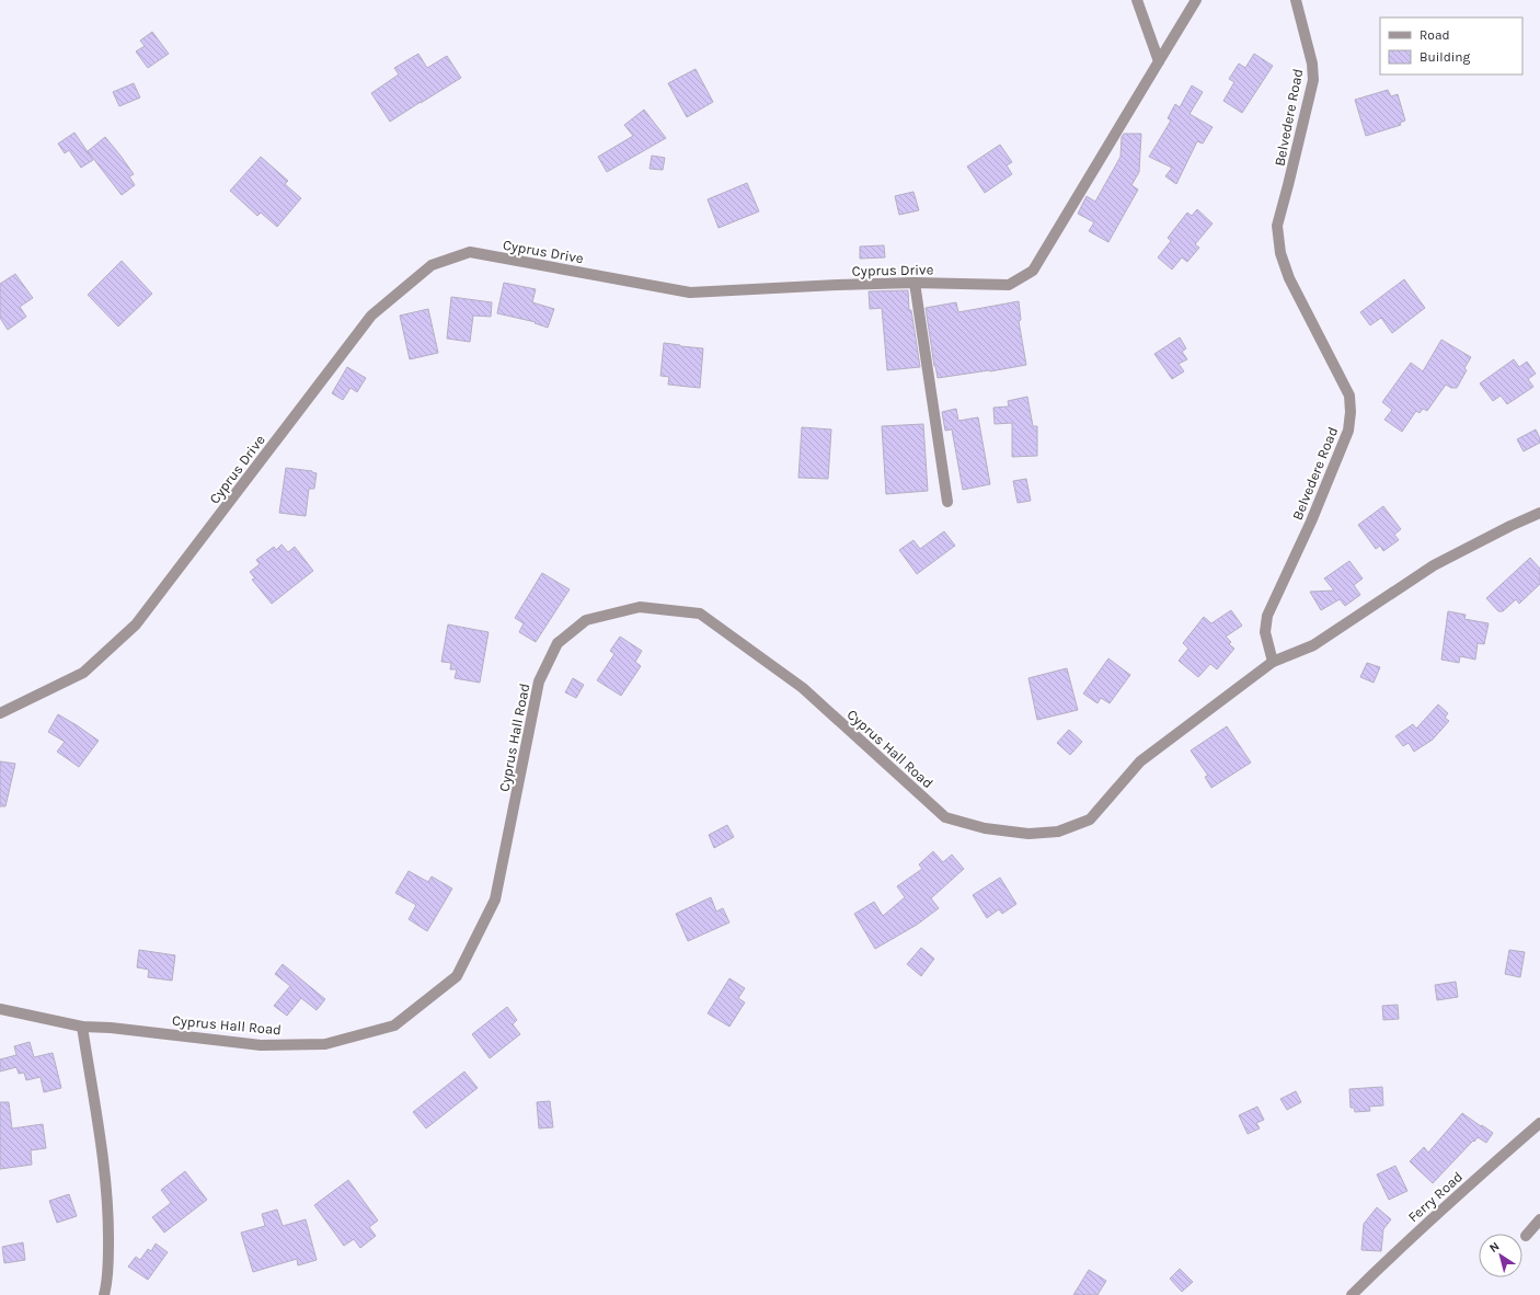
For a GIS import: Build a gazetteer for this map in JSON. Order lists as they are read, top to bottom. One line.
{"streets":{"street":["Belvedere Road","Cyprus Drive","Cyprus Hall Road","Ferry Road"]},"crossings":[["Belvedere Road","Cyprus Hall Road"]],"legend":["Road","Building"],"north":"top left"}
